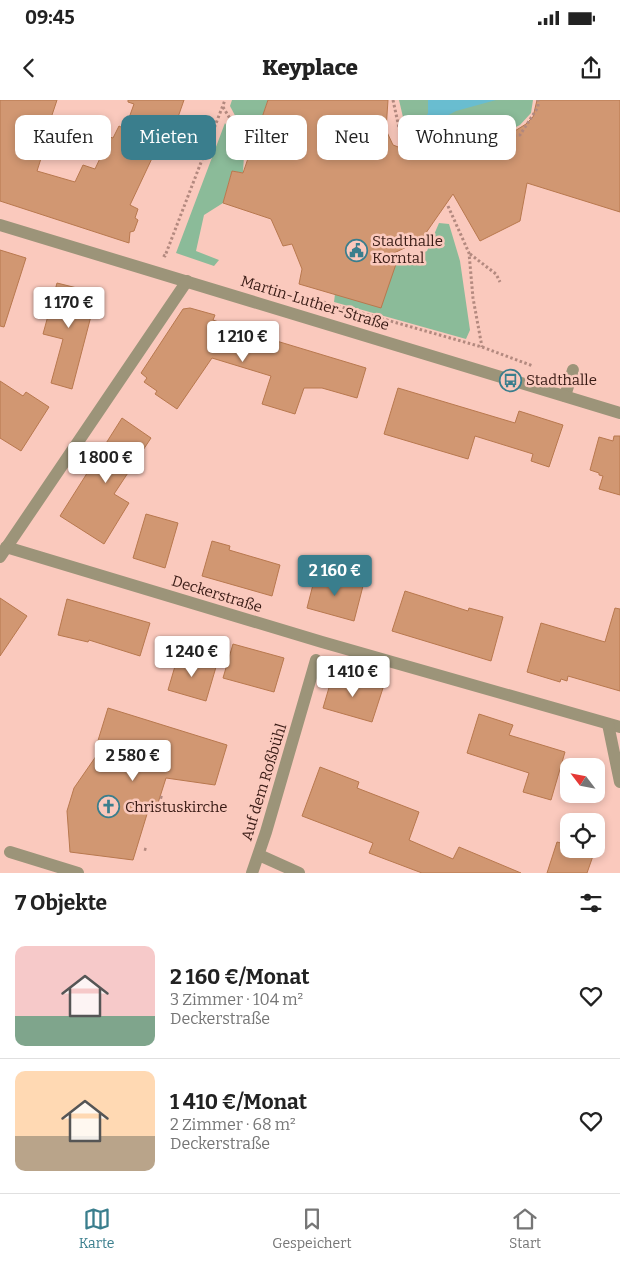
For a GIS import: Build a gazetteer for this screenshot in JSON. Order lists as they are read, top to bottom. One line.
{"streets":{"street":["Martin-Luther-Straße","Deckerstraße","Auf dem Roßbühl"]},"places":{"public building":["Stadthalle Korntal"],"bus stop":["Stadthalle"],"church":["Christuskirche"]},"north":"top left","page":{"status":"09:45","header":"Keyplace","chip":["Kaufen","Mieten","Filter","Neu","Wohnung"],"price":["1 170 €","1 210 €","1 800 €","2 160 €","1 240 €","1 410 €","2 580 €"],"heading":"7 Objekte","list":[{"name":"2 160 €/Monat","note":"3 Zimmer · 104 m² · Deckerstraße"},{"name":"1 410 €/Monat","note":"2 Zimmer · 68 m² · Deckerstraße"}],"tabs":["Karte","Gespeichert","Start"]}}
